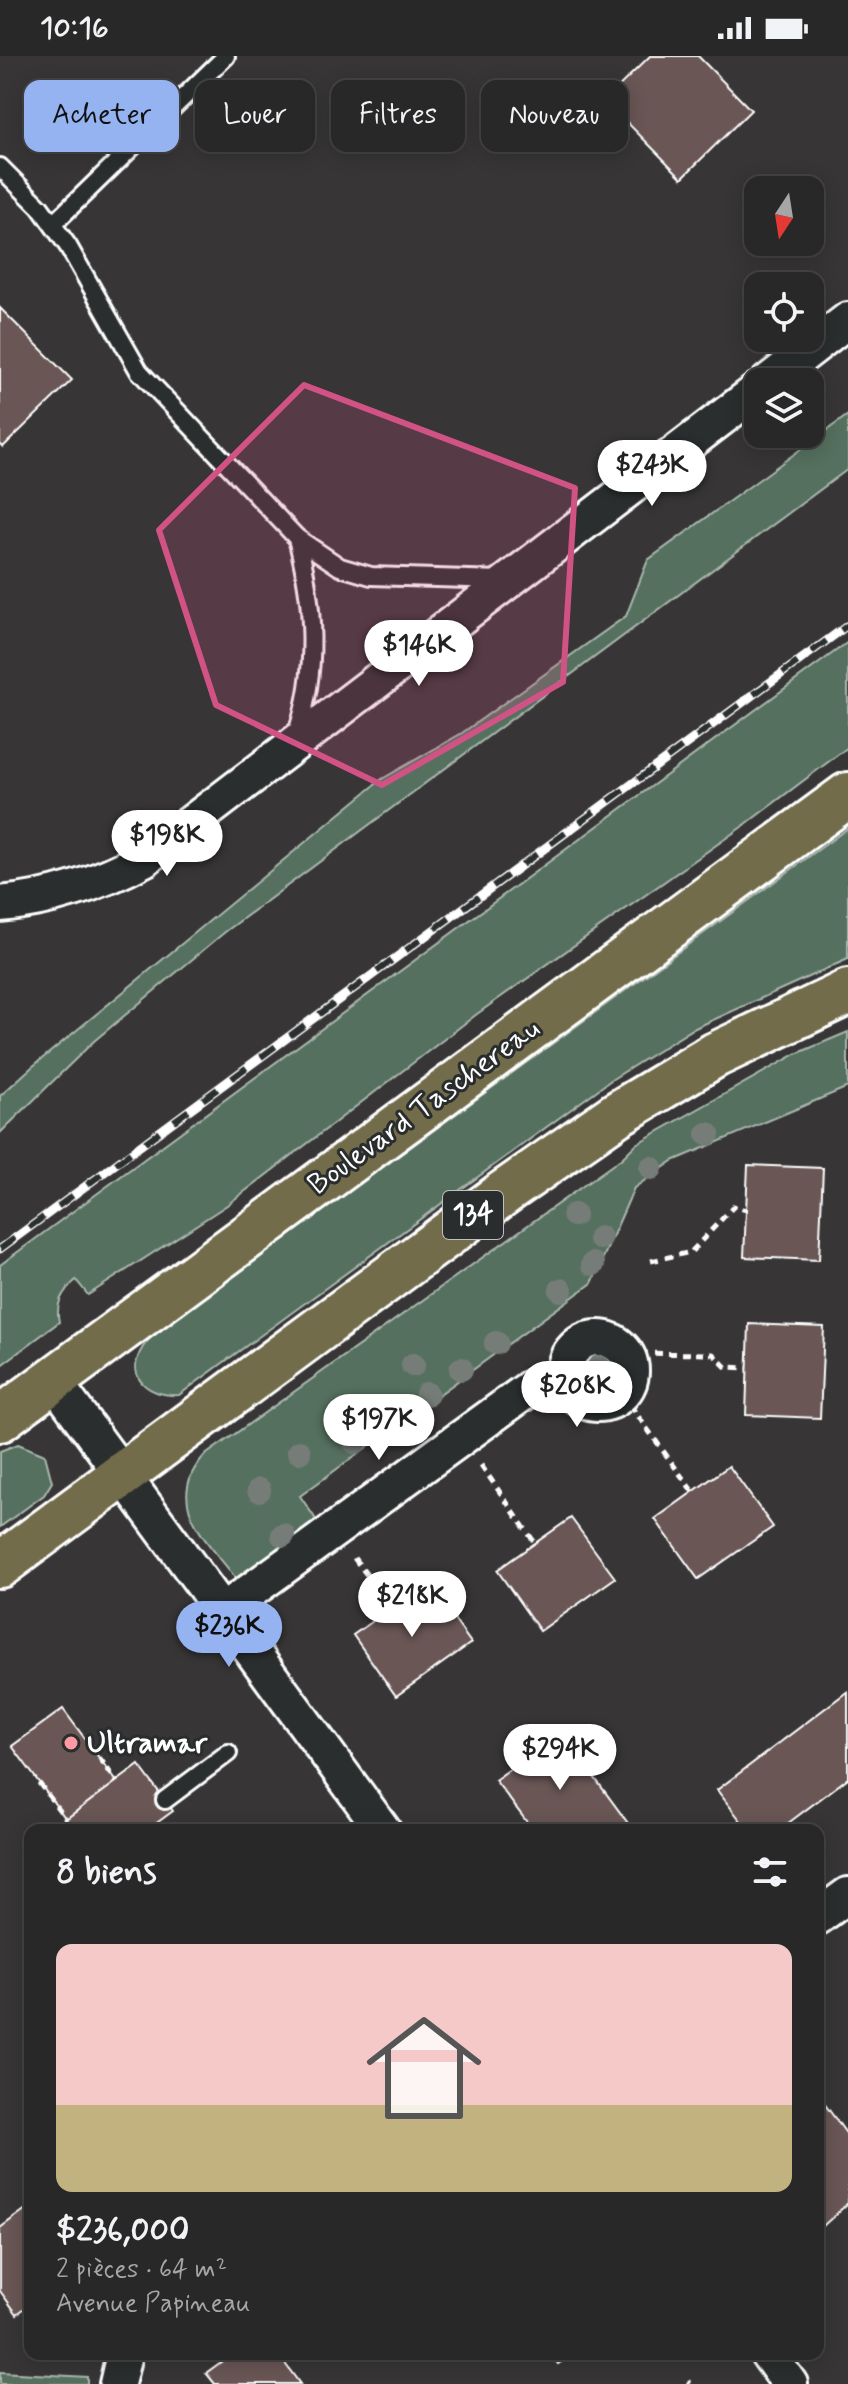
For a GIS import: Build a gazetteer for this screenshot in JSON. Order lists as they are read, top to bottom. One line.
{"streets":{"main road":["Boulevard Taschereau","134"]},"places":["Ultramar"],"north":"bottom","page":{"status":"10:16","chip":["Acheter","Louer","Filtres","Nouveau"],"price":["$243K","$146K","$198K","$208K","$197K","$218K","$236K","$294K"],"heading":"8 biens","list":[{"name":"$236,000","note":"2 pièces · 64 m² · Avenue Papineau"}]}}
